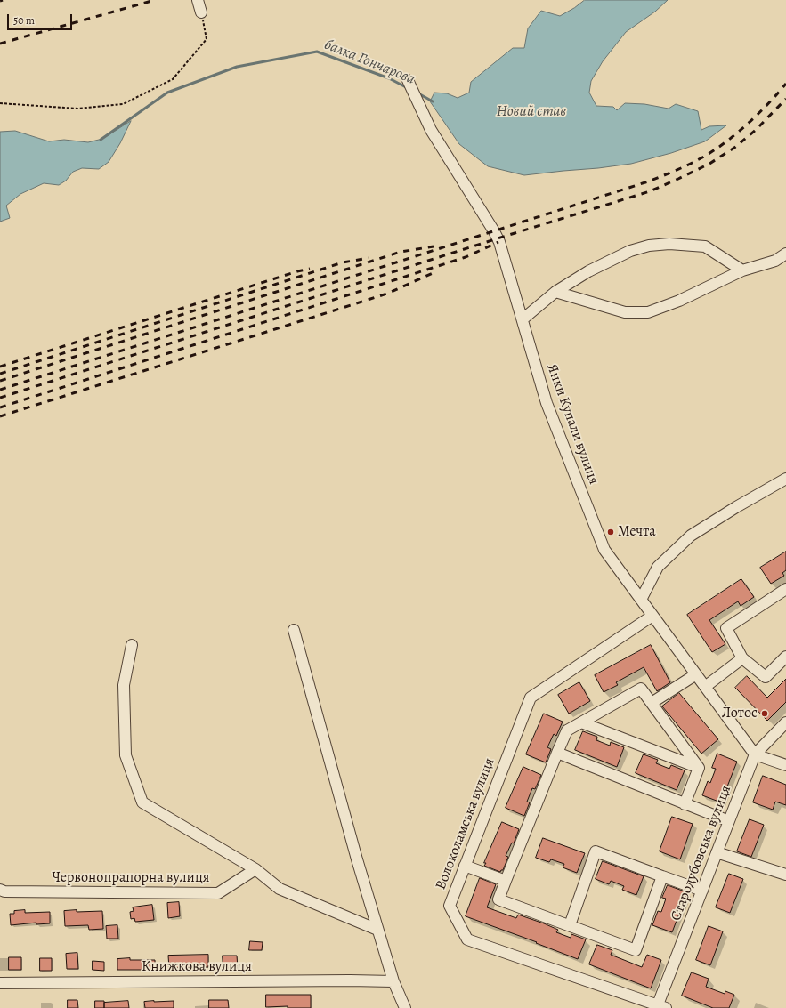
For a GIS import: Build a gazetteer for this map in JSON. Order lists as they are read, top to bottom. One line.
{"streets":{"street":["Янки Купали вулиця","Волоколамська вулиця","Стародубовська вулиця","Червонопрапорна вулиця","Книжкова вулиця"]},"crossings":[["Янки Купали вулиця","Волоколамська вулиця"],["Янки Купали вулиця","Стародубовська вулиця"],["Волоколамська вулиця","Стародубовська вулиця"]],"water":["балка Гончарова","Новий став"],"places":["Мечта","Лотос"],"scale_bar":"50 m"}
